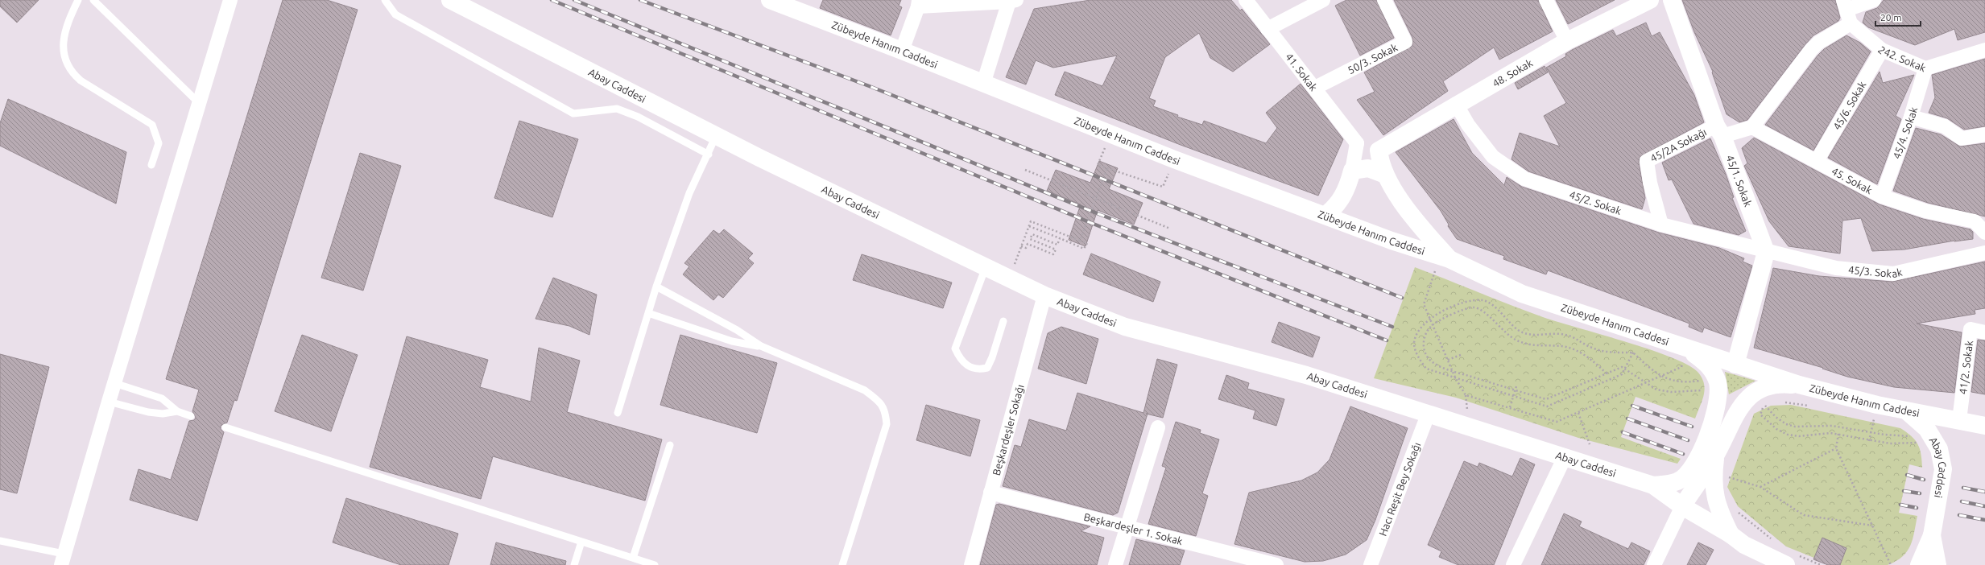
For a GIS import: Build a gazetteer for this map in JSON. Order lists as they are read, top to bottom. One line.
{"streets":{"main road":["Zübeyde Hanım Caddesi","48. Sokak","Abay Caddesi","45/1. Sokak"],"street":["242. Sokak","50/3. Sokak","41. Sokak","45/6. Sokak","45/4. Sokak","45/2A Sokağı","45. Sokak","45/2. Sokak","45/3. Sokak","41/2. Sokak","Beşkardeşler Sokağı","Hacı Reşit Bey Sokağı","Beşkardeşler 1. Sokak"]},"crossings":[["Zübeyde Hanım Caddesi","Abay Caddesi"],["Zübeyde Hanım Caddesi","41/2. Sokak"],["242. Sokak","45/6. Sokak"],["242. Sokak","45/4. Sokak"],["50/3. Sokak","41. Sokak"],["48. Sokak","45/2. Sokak"],["Abay Caddesi","Beşkardeşler Sokağı"],["Abay Caddesi","Hacı Reşit Bey Sokağı"],["45/6. Sokak","45. Sokak"],["45/4. Sokak","45. Sokak"],["45/2A Sokağı","45/1. Sokak"],["45/2A Sokağı","45/2. Sokak"],["45/1. Sokak","45/2. Sokak"],["45/1. Sokak","45/3. Sokak"],["45/2. Sokak","45/3. Sokak"],["Beşkardeşler Sokağı","Beşkardeşler 1. Sokak"]],"scale_bar":"20 m"}
